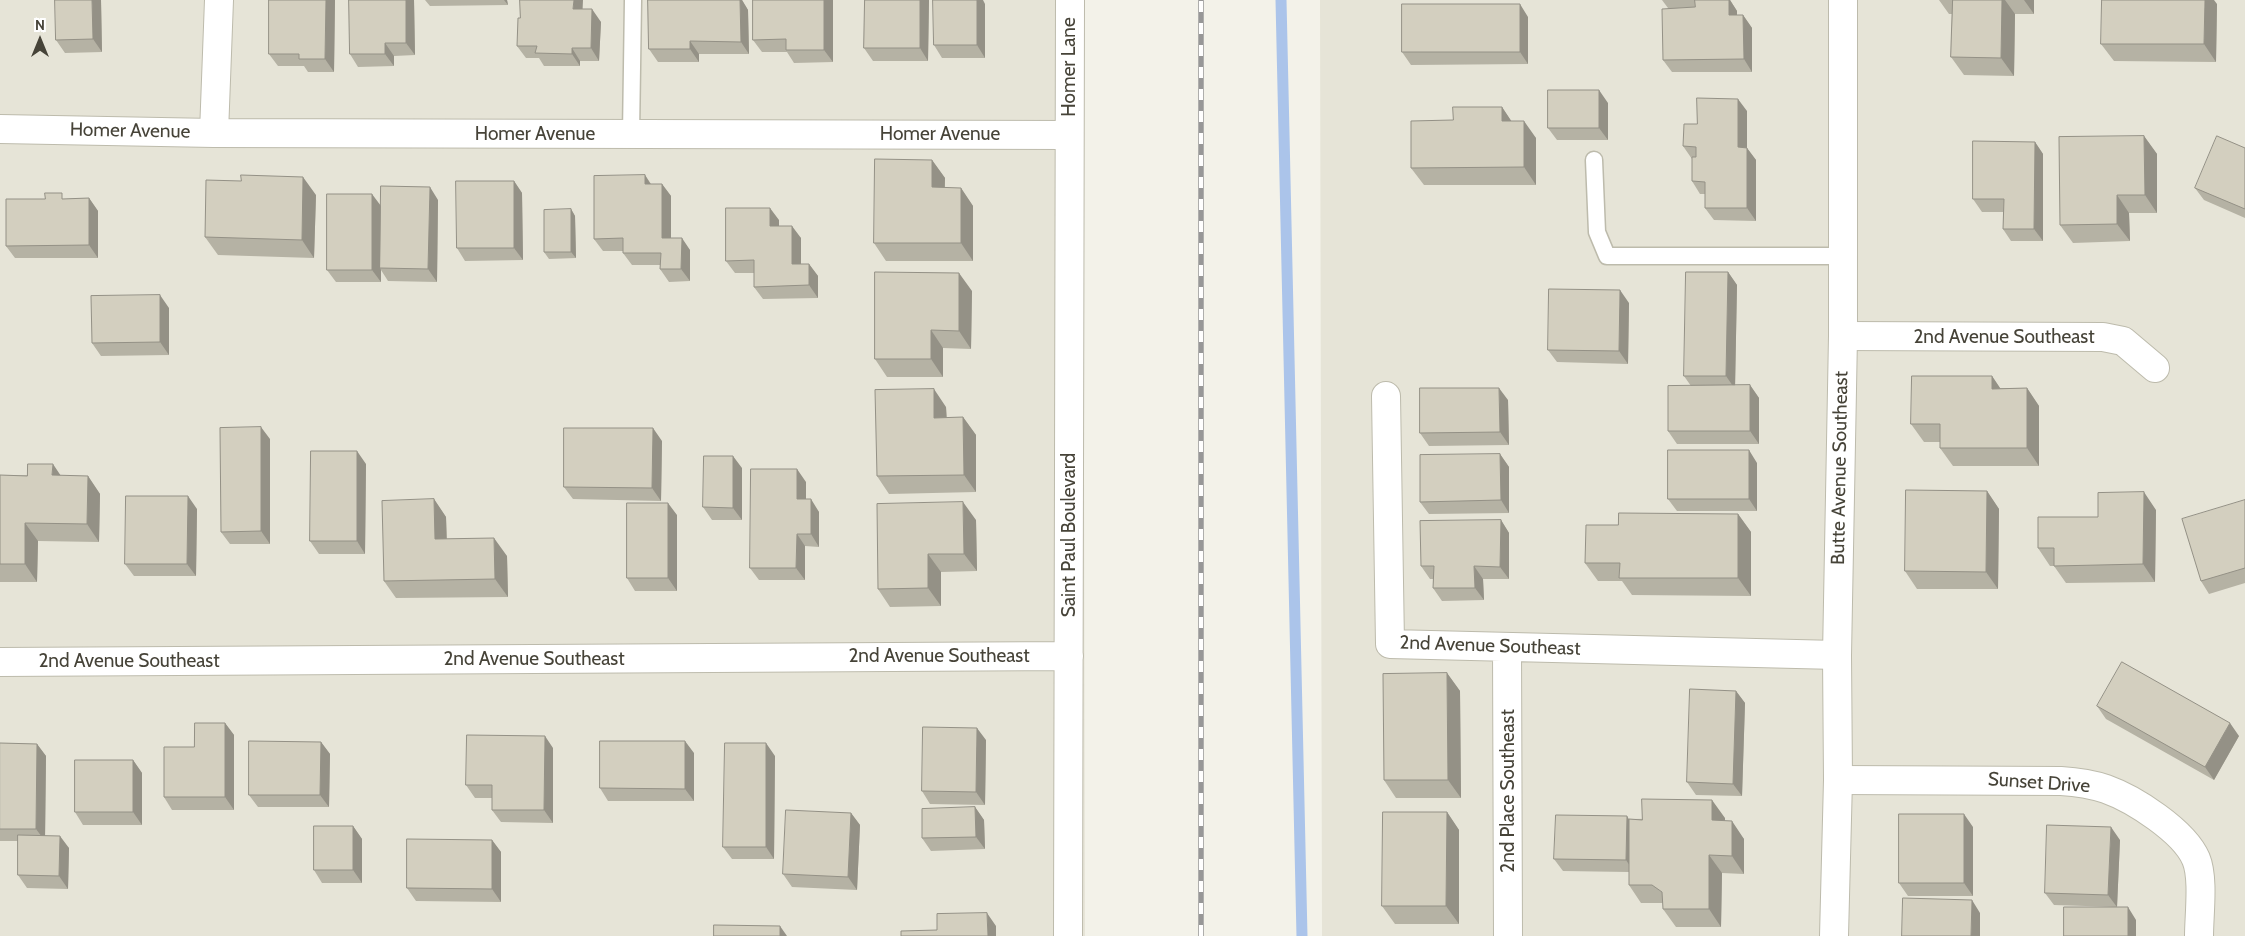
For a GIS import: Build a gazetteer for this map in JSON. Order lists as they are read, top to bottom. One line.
{"streets":{"street":["Homer Lane","Homer Avenue","2nd Avenue Southeast","Butte Avenue Southeast","Saint Paul Boulevard","Sunset Drive","2nd Place Southeast"]},"crossings":[["Homer Lane","Homer Avenue"],["Homer Lane","Saint Paul Boulevard"],["Homer Avenue","Saint Paul Boulevard"],["2nd Avenue Southeast","Butte Avenue Southeast"],["2nd Avenue Southeast","Saint Paul Boulevard"],["2nd Avenue Southeast","2nd Place Southeast"],["Butte Avenue Southeast","Sunset Drive"]],"north":"top"}
